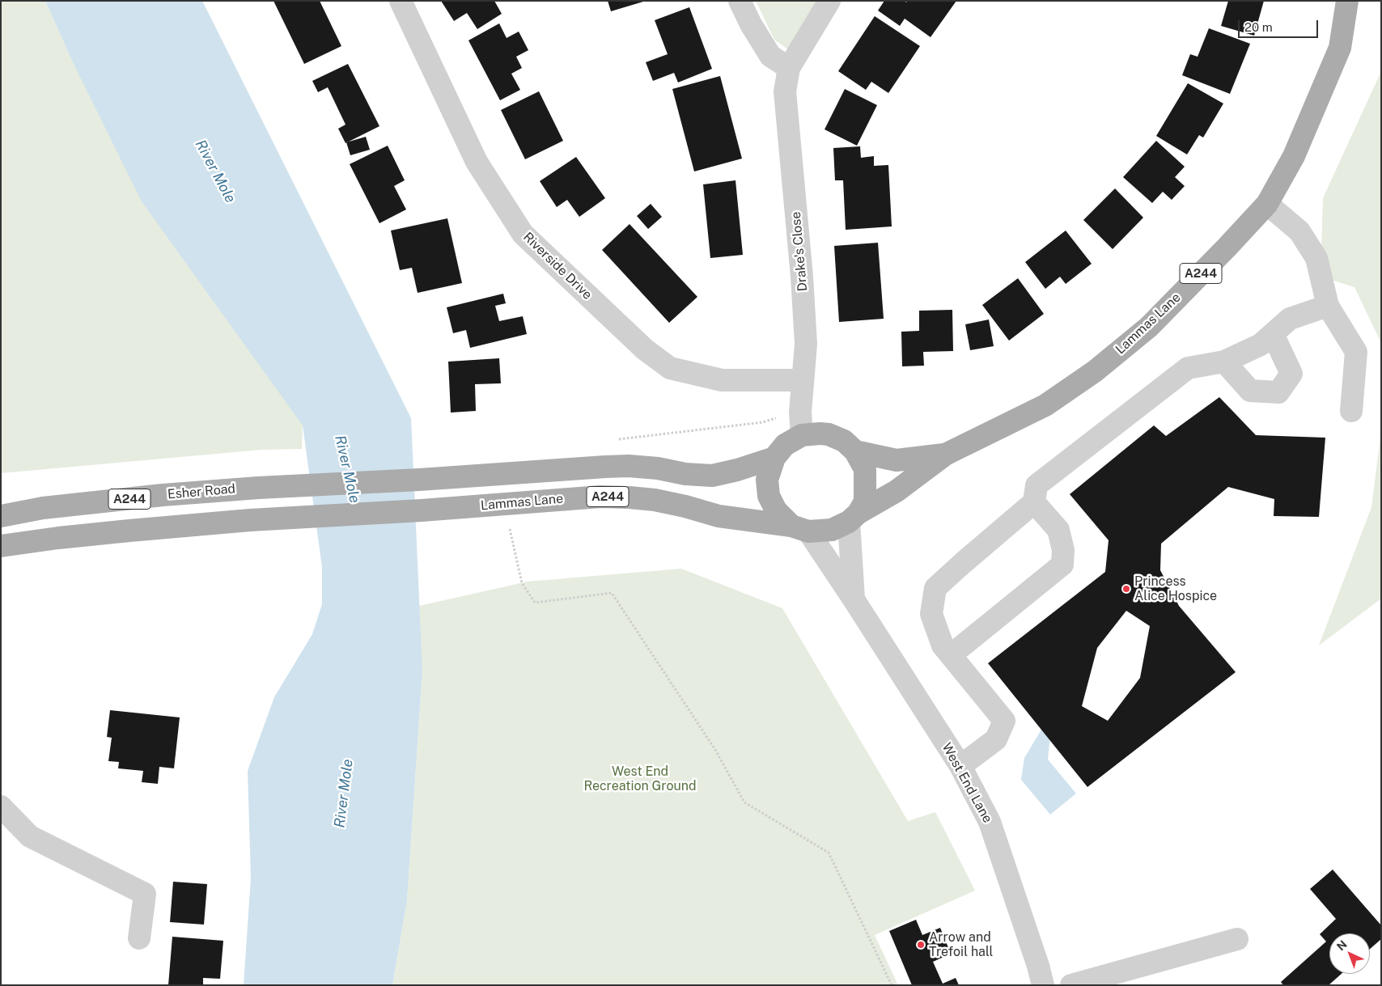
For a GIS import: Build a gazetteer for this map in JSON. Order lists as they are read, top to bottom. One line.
{"streets":{"main road":["A244","Lammas Lane","Esher Road"],"street":["Drake's Close","Riverside Drive","West End Lane"]},"crossings":[["Drake's Close","Riverside Drive"],["Drake's Close","Lammas Lane"],["Drake's Close","Esher Road"],["Drake's Close","West End Lane"],["Lammas Lane","Esher Road"],["Lammas Lane","West End Lane"],["Esher Road","West End Lane"]],"water":["River Mole"],"parks":["West End Recreation Ground"],"places":["Princess Alice Hospice","Arrow and Trefoil hall"],"scale_bar":"20 m","north":"top left"}
